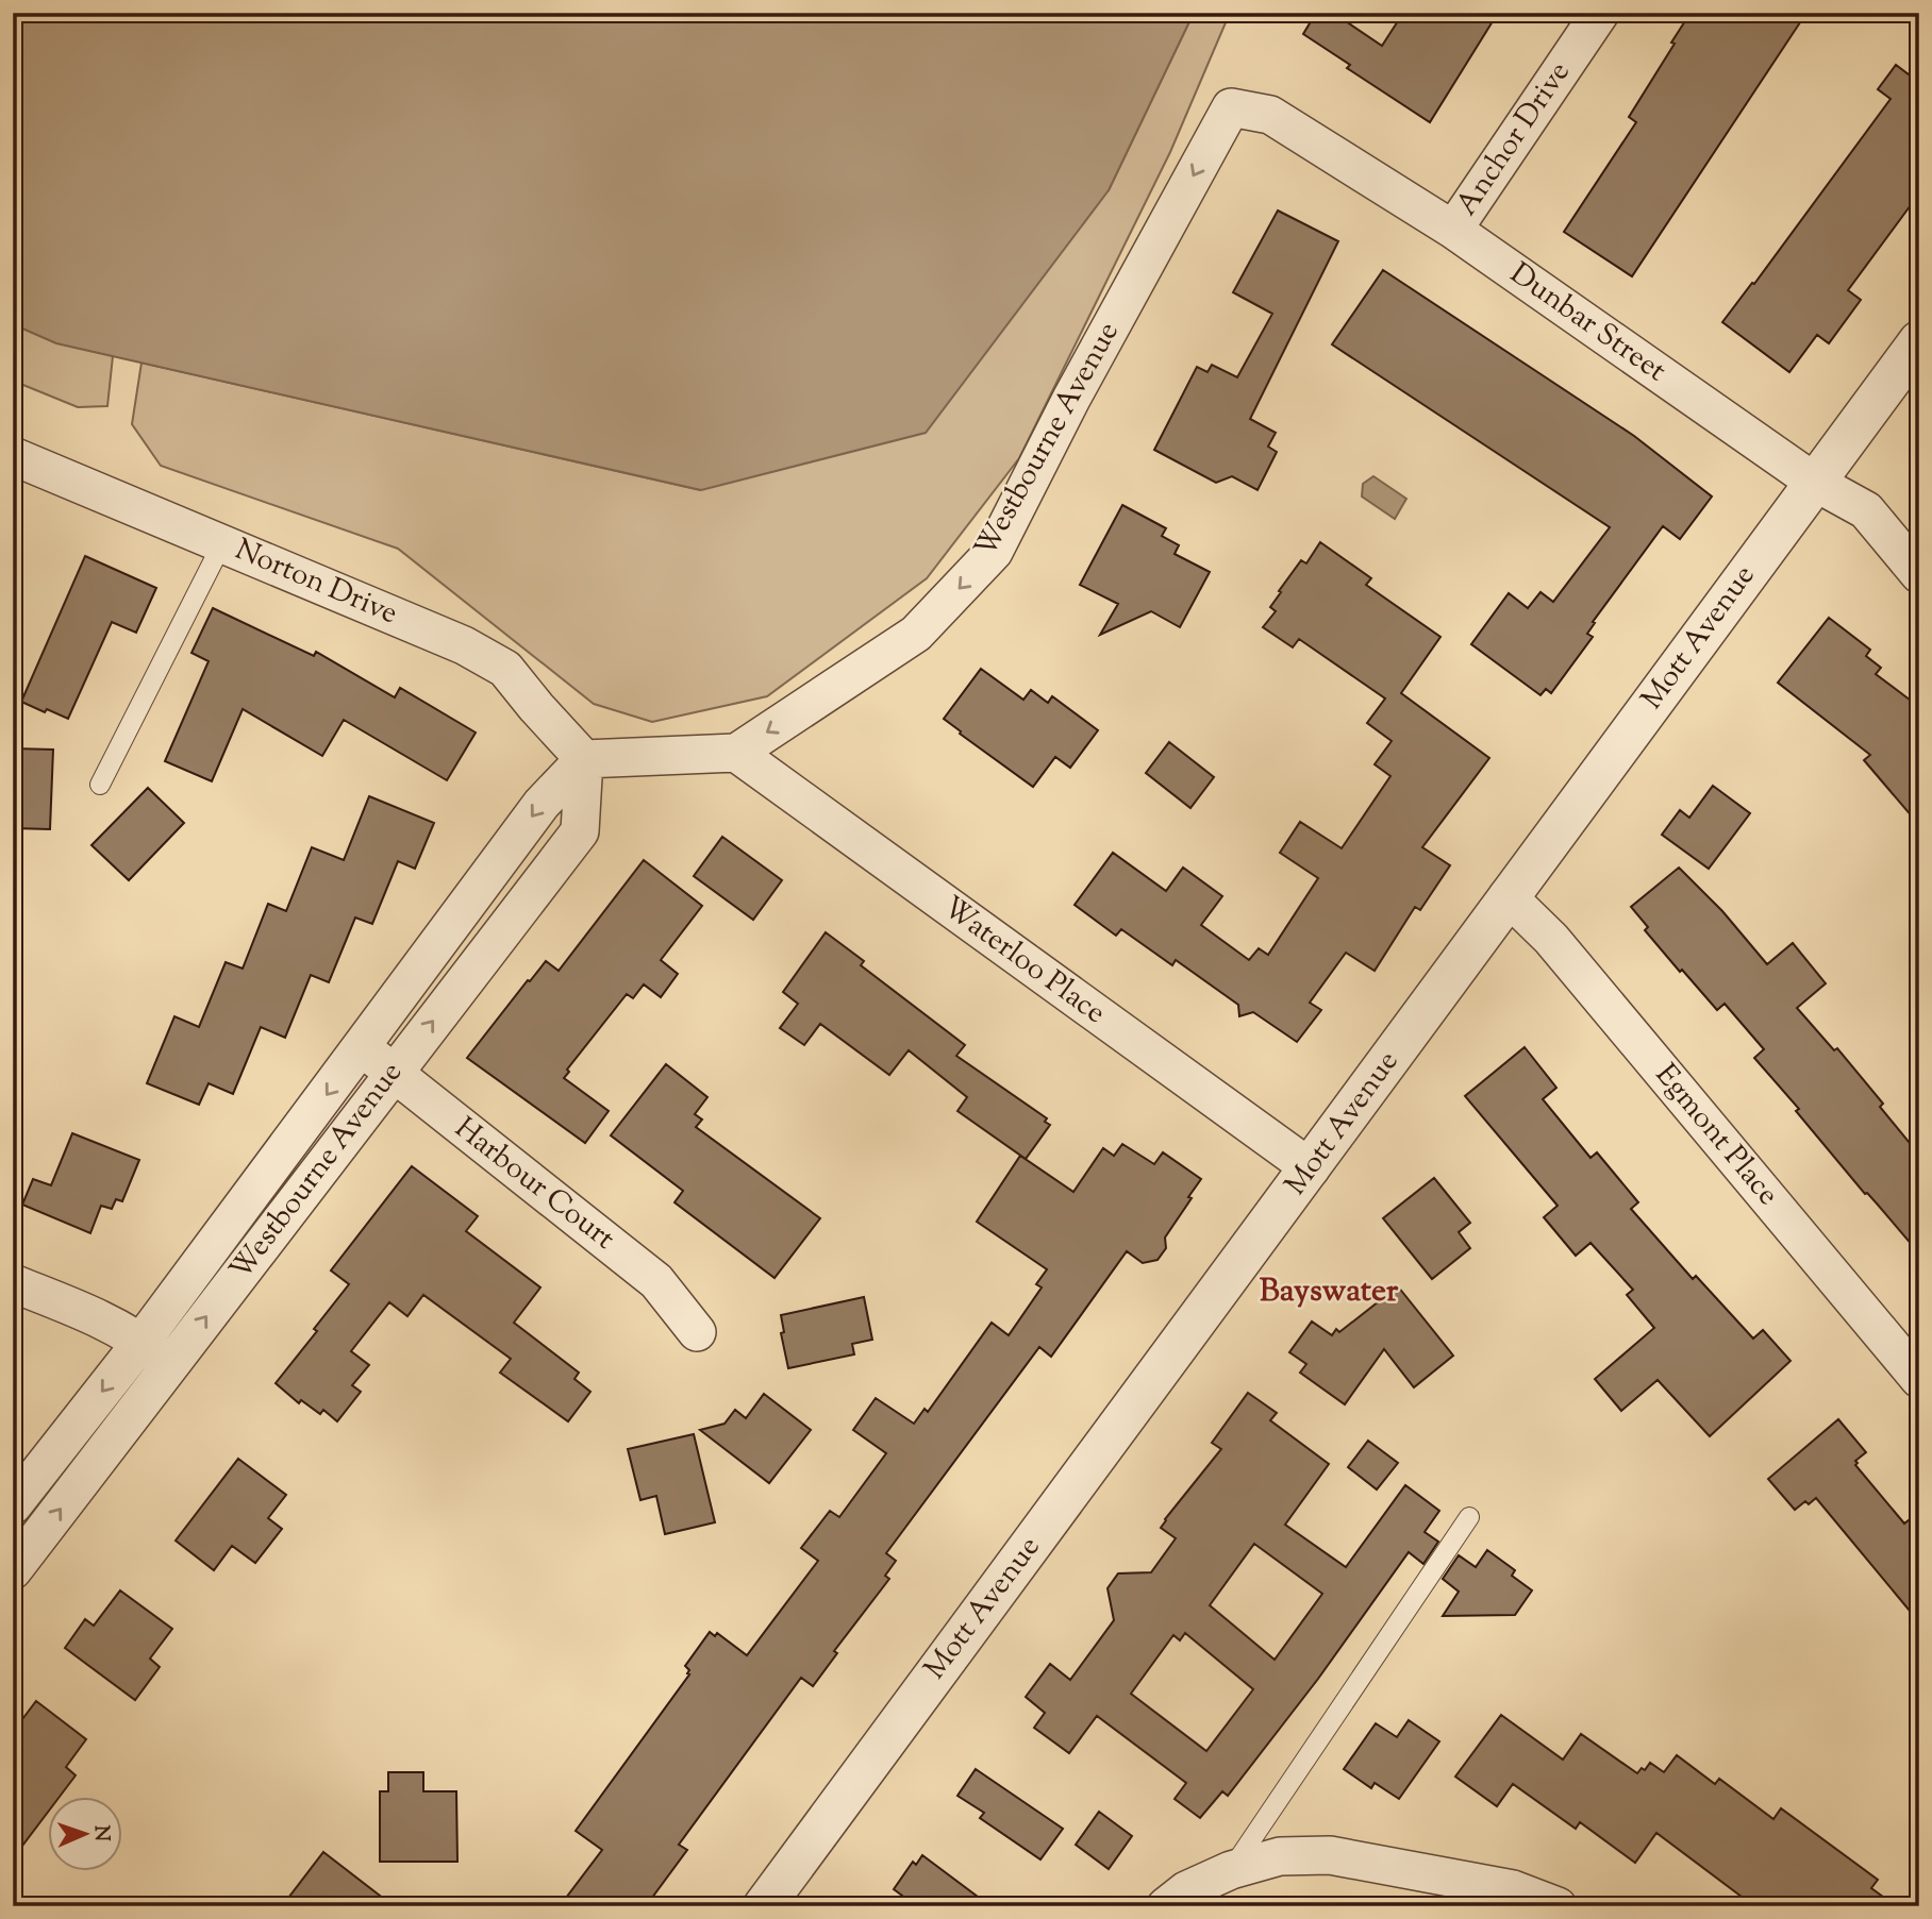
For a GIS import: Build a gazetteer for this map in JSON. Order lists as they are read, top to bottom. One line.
{"streets":{"street":["Anchor Drive","Dunbar Street","Westbourne Avenue","Norton Drive","Mott Avenue","Waterloo Place","Egmont Place","Harbour Court"]},"crossings":[["Anchor Drive","Dunbar Street"],["Dunbar Street","Westbourne Avenue"],["Dunbar Street","Mott Avenue"],["Westbourne Avenue","Norton Drive"],["Westbourne Avenue","Waterloo Place"],["Westbourne Avenue","Harbour Court"],["Mott Avenue","Waterloo Place"],["Mott Avenue","Egmont Place"]],"districts":["Bayswater"],"north":"right"}
